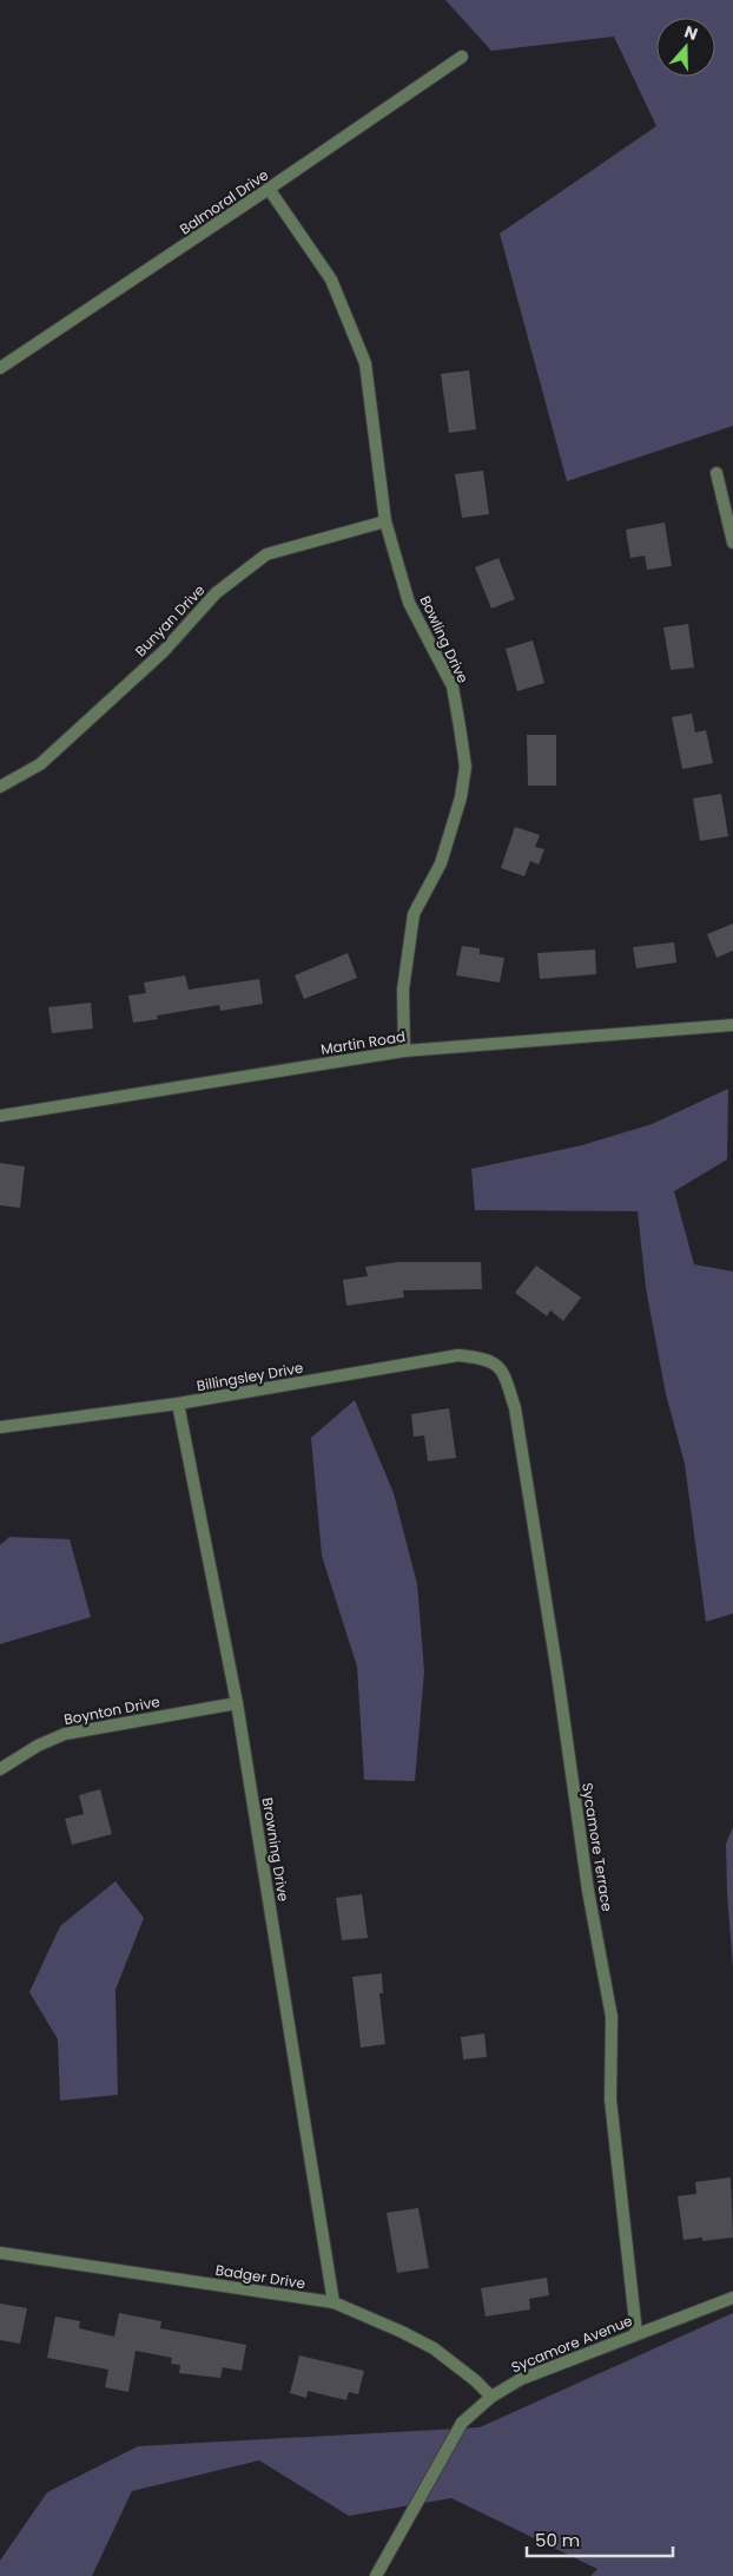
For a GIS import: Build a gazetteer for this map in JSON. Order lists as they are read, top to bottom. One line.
{"streets":{"street":["Balmoral Drive","Bunyan Drive","Bowling Drive","Martin Road","Billingsley Drive","Boynton Drive","Sycamore Terrace","Browning Drive","Badger Drive","Sycamore Avenue"]},"crossings":[["Balmoral Drive","Bowling Drive"],["Bunyan Drive","Bowling Drive"],["Bowling Drive","Martin Road"],["Billingsley Drive","Sycamore Terrace"],["Billingsley Drive","Browning Drive"],["Boynton Drive","Browning Drive"],["Sycamore Terrace","Sycamore Avenue"],["Browning Drive","Badger Drive"],["Badger Drive","Sycamore Avenue"]],"scale_bar":"50 m","north":"top"}
